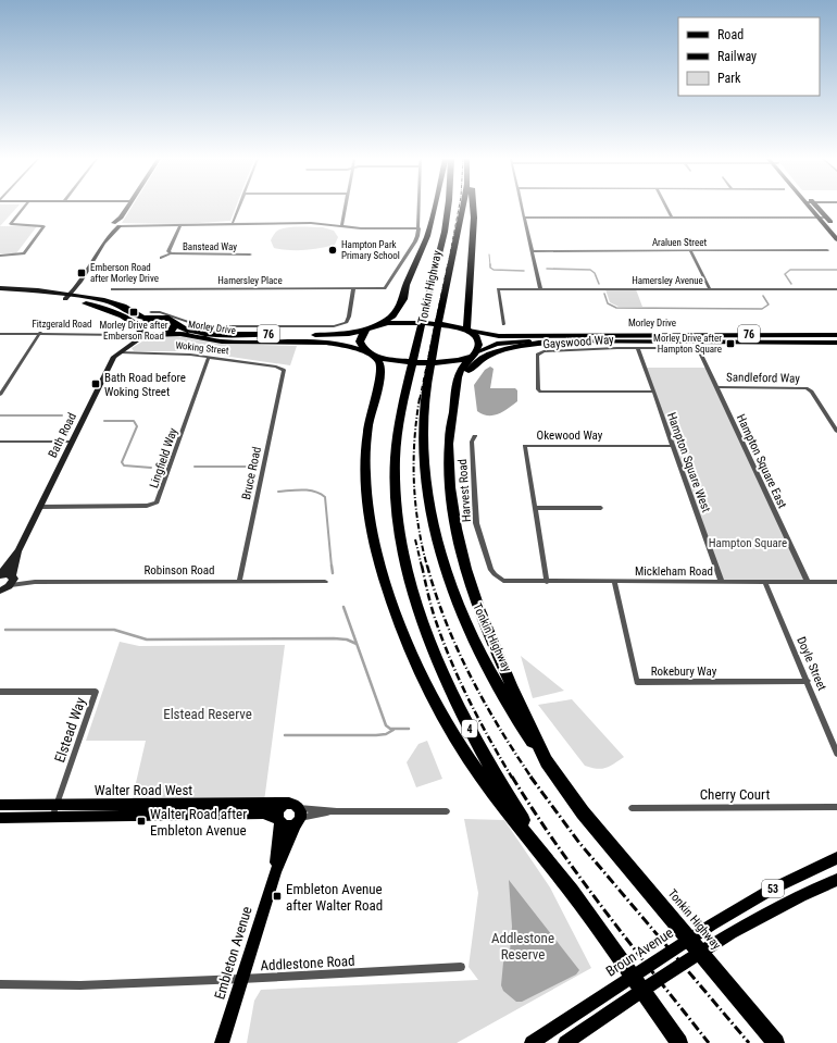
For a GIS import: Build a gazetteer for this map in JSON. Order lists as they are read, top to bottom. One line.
{"streets":{"highway":["Tonkin Highway","Morley Drive","76","4"],"main road":["Walter Road West","53","Broun Avenue","Embleton Avenue"],"street":["Araluen Street","Banstead Way","Hamersley Place","Hamersley Avenue","Fitzgerald Road","Gayswood Way","Woking Street","Sandleford Way","Bath Road","Okewood Way","Lingfield Way","Hampton Square East","Hampton Square West","Bruce Road","Harvest Road","Robinson Road","Mickleham Road","Doyle Street","Rokebury Way","Elstead Way","Cherry Court","Addlestone Road"]},"crossings":[["Morley Drive","76"],["Morley Drive","Gayswood Way"],["Morley Drive","Bath Road"],["Gayswood Way","Hampton Square East"],["Gayswood Way","Hampton Square West"],["Woking Street","Bath Road"],["Woking Street","Lingfield Way"],["Woking Street","Bruce Road"],["Sandleford Way","Hampton Square East"],["Bath Road","Lingfield Way"],["Bath Road","Robinson Road"],["Okewood Way","Hampton Square West"],["Okewood Way","Mickleham Road"],["Hampton Square East","Mickleham Road"],["Hampton Square West","Mickleham Road"],["Bruce Road","Robinson Road"],["Harvest Road","Mickleham Road"],["Mickleham Road","Doyle Street"],["Mickleham Road","Rokebury Way"],["Doyle Street","Rokebury Way"],["Elstead Way","Walter Road West"],["Walter Road West","Embleton Avenue"],["Embleton Avenue","Addlestone Road"]],"parks":["Hampton Square","Elstead Reserve","Addlestone Reserve"],"places":{"other":["Hampton Park Primary School"],"transit":["Emberson Road after Morley Drive","Morley Drive after Emberson Road","Morley Drive after Hampton Square","Bath Road before Woking Street","Walter Road after Embleton Avenue","Embleton Avenue after Walter Road"]},"legend":["Road","Railway","Park"]}
